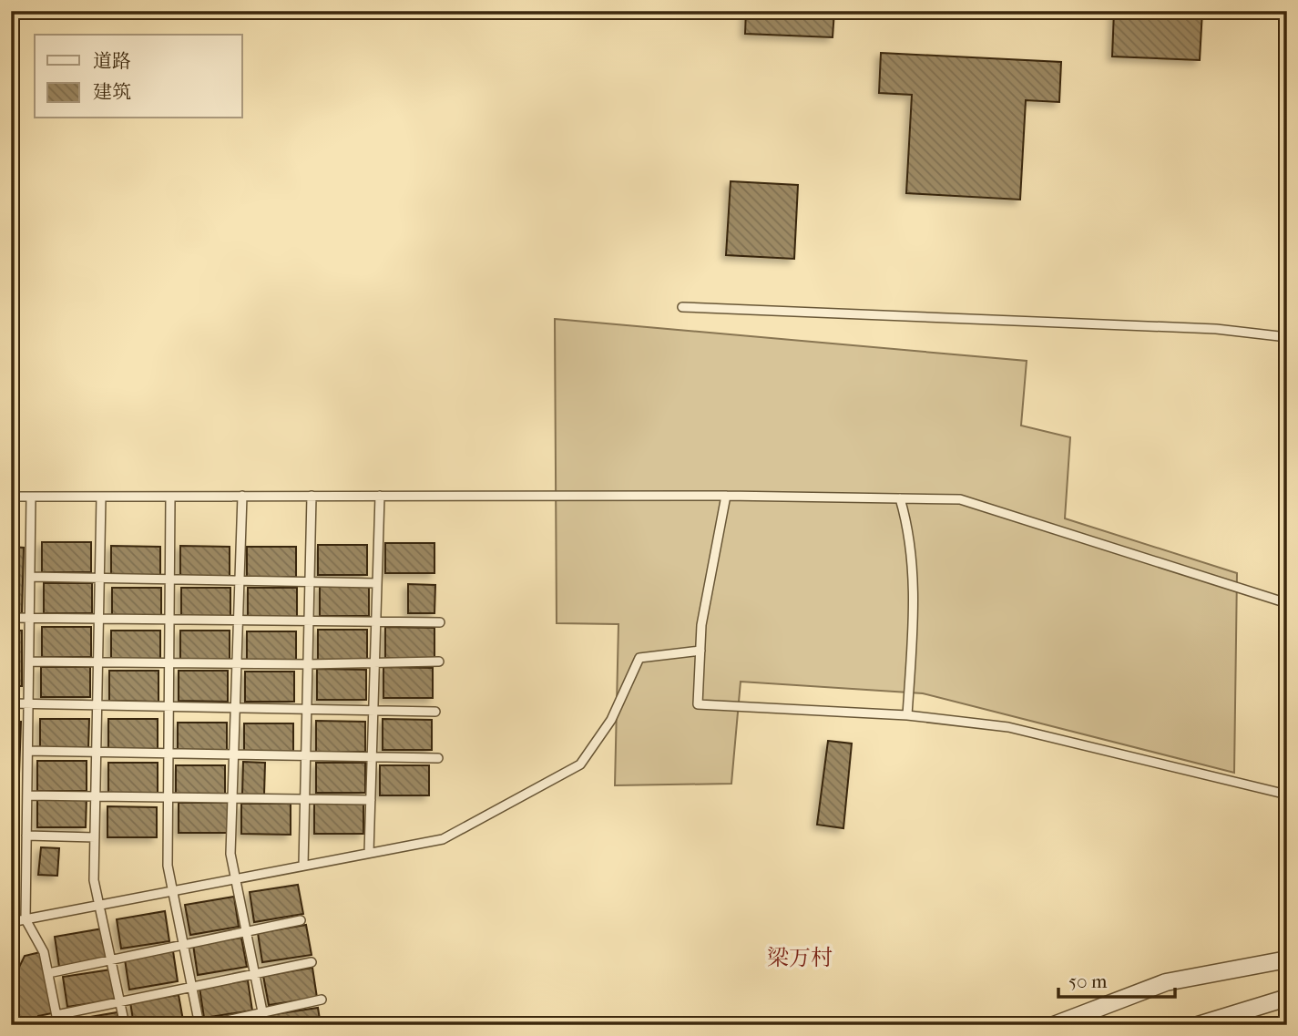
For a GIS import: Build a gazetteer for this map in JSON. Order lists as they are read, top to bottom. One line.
{"districts":["梁万村"],"legend":["道路","建筑"],"scale_bar":"50 m"}
